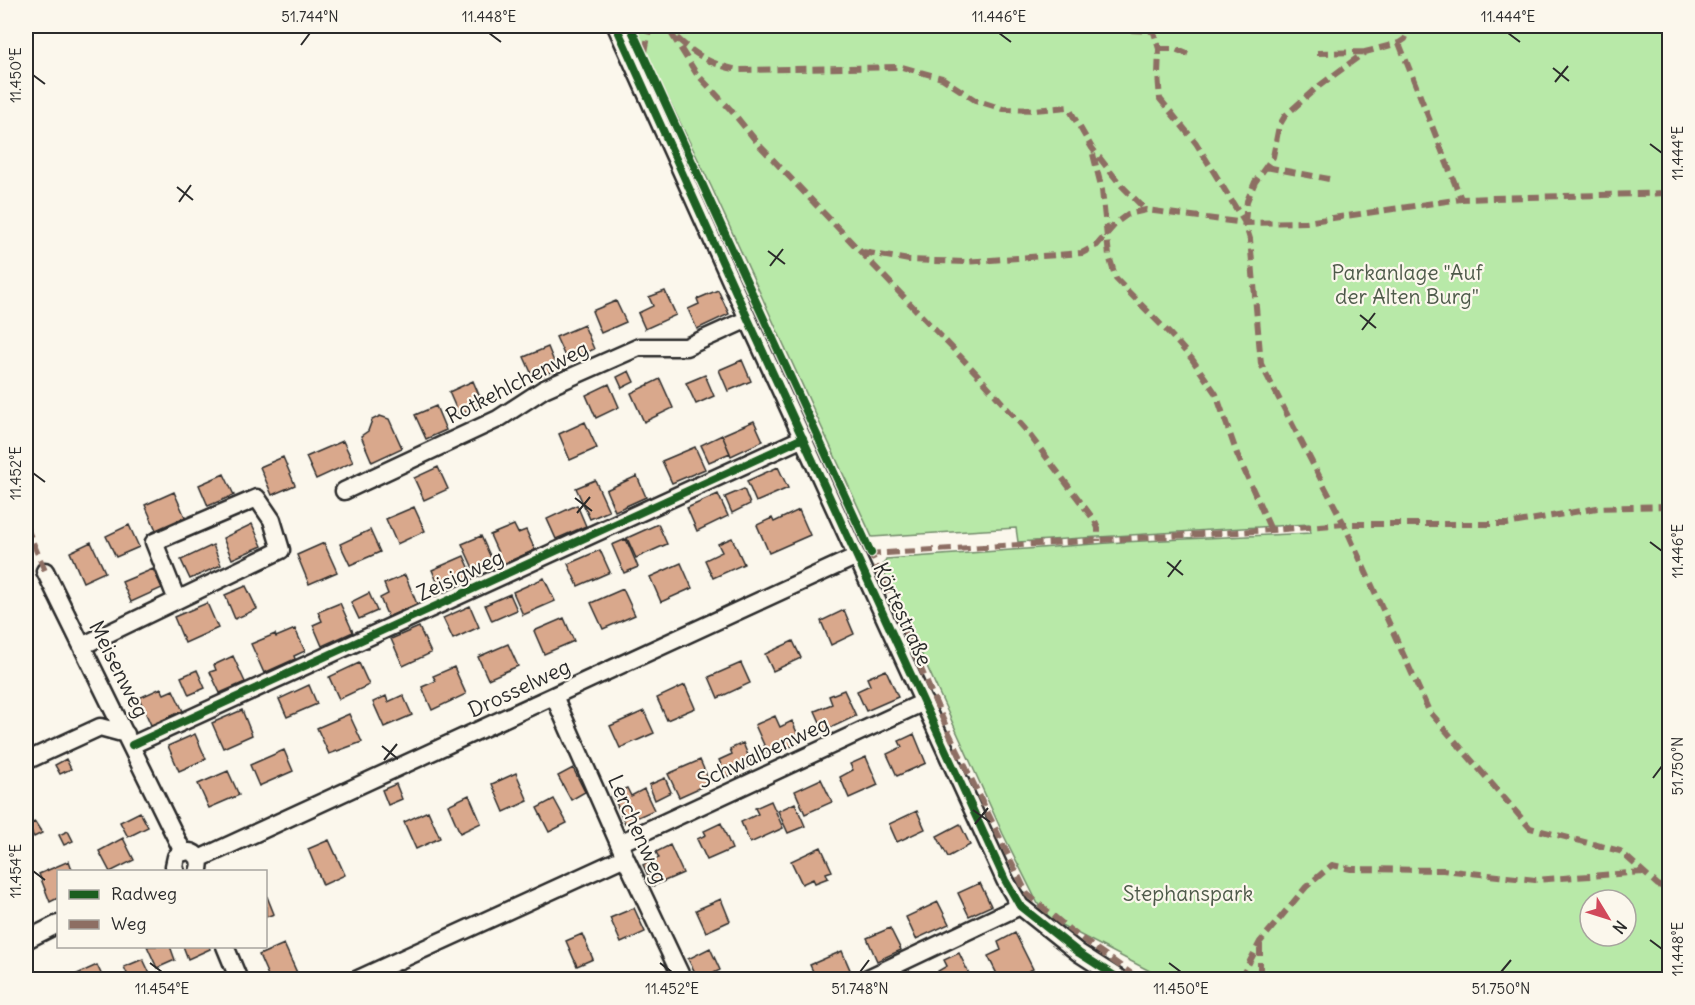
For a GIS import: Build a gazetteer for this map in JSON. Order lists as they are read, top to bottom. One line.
{"streets":{"street":["Rotkehlchenweg","Zeisigweg","Körtestraße","Meisenweg","Drosselweg","Schwalbenweg","Lerchenweg"]},"crossings":[["Rotkehlchenweg","Körtestraße"],["Zeisigweg","Körtestraße"],["Zeisigweg","Meisenweg"],["Körtestraße","Drosselweg"],["Körtestraße","Schwalbenweg"],["Drosselweg","Lerchenweg"],["Schwalbenweg","Lerchenweg"]],"parks":["Parkanlage \"Auf der Alten Burg\"","Stephanspark"],"legend":["Radweg","Weg"],"north":"bottom right","coordinates":["51.744°N","11.448°E","11.446°E","11.444°E","11.450°E","11.452°E","51.750°N","11.454°E","51.748°N"]}
